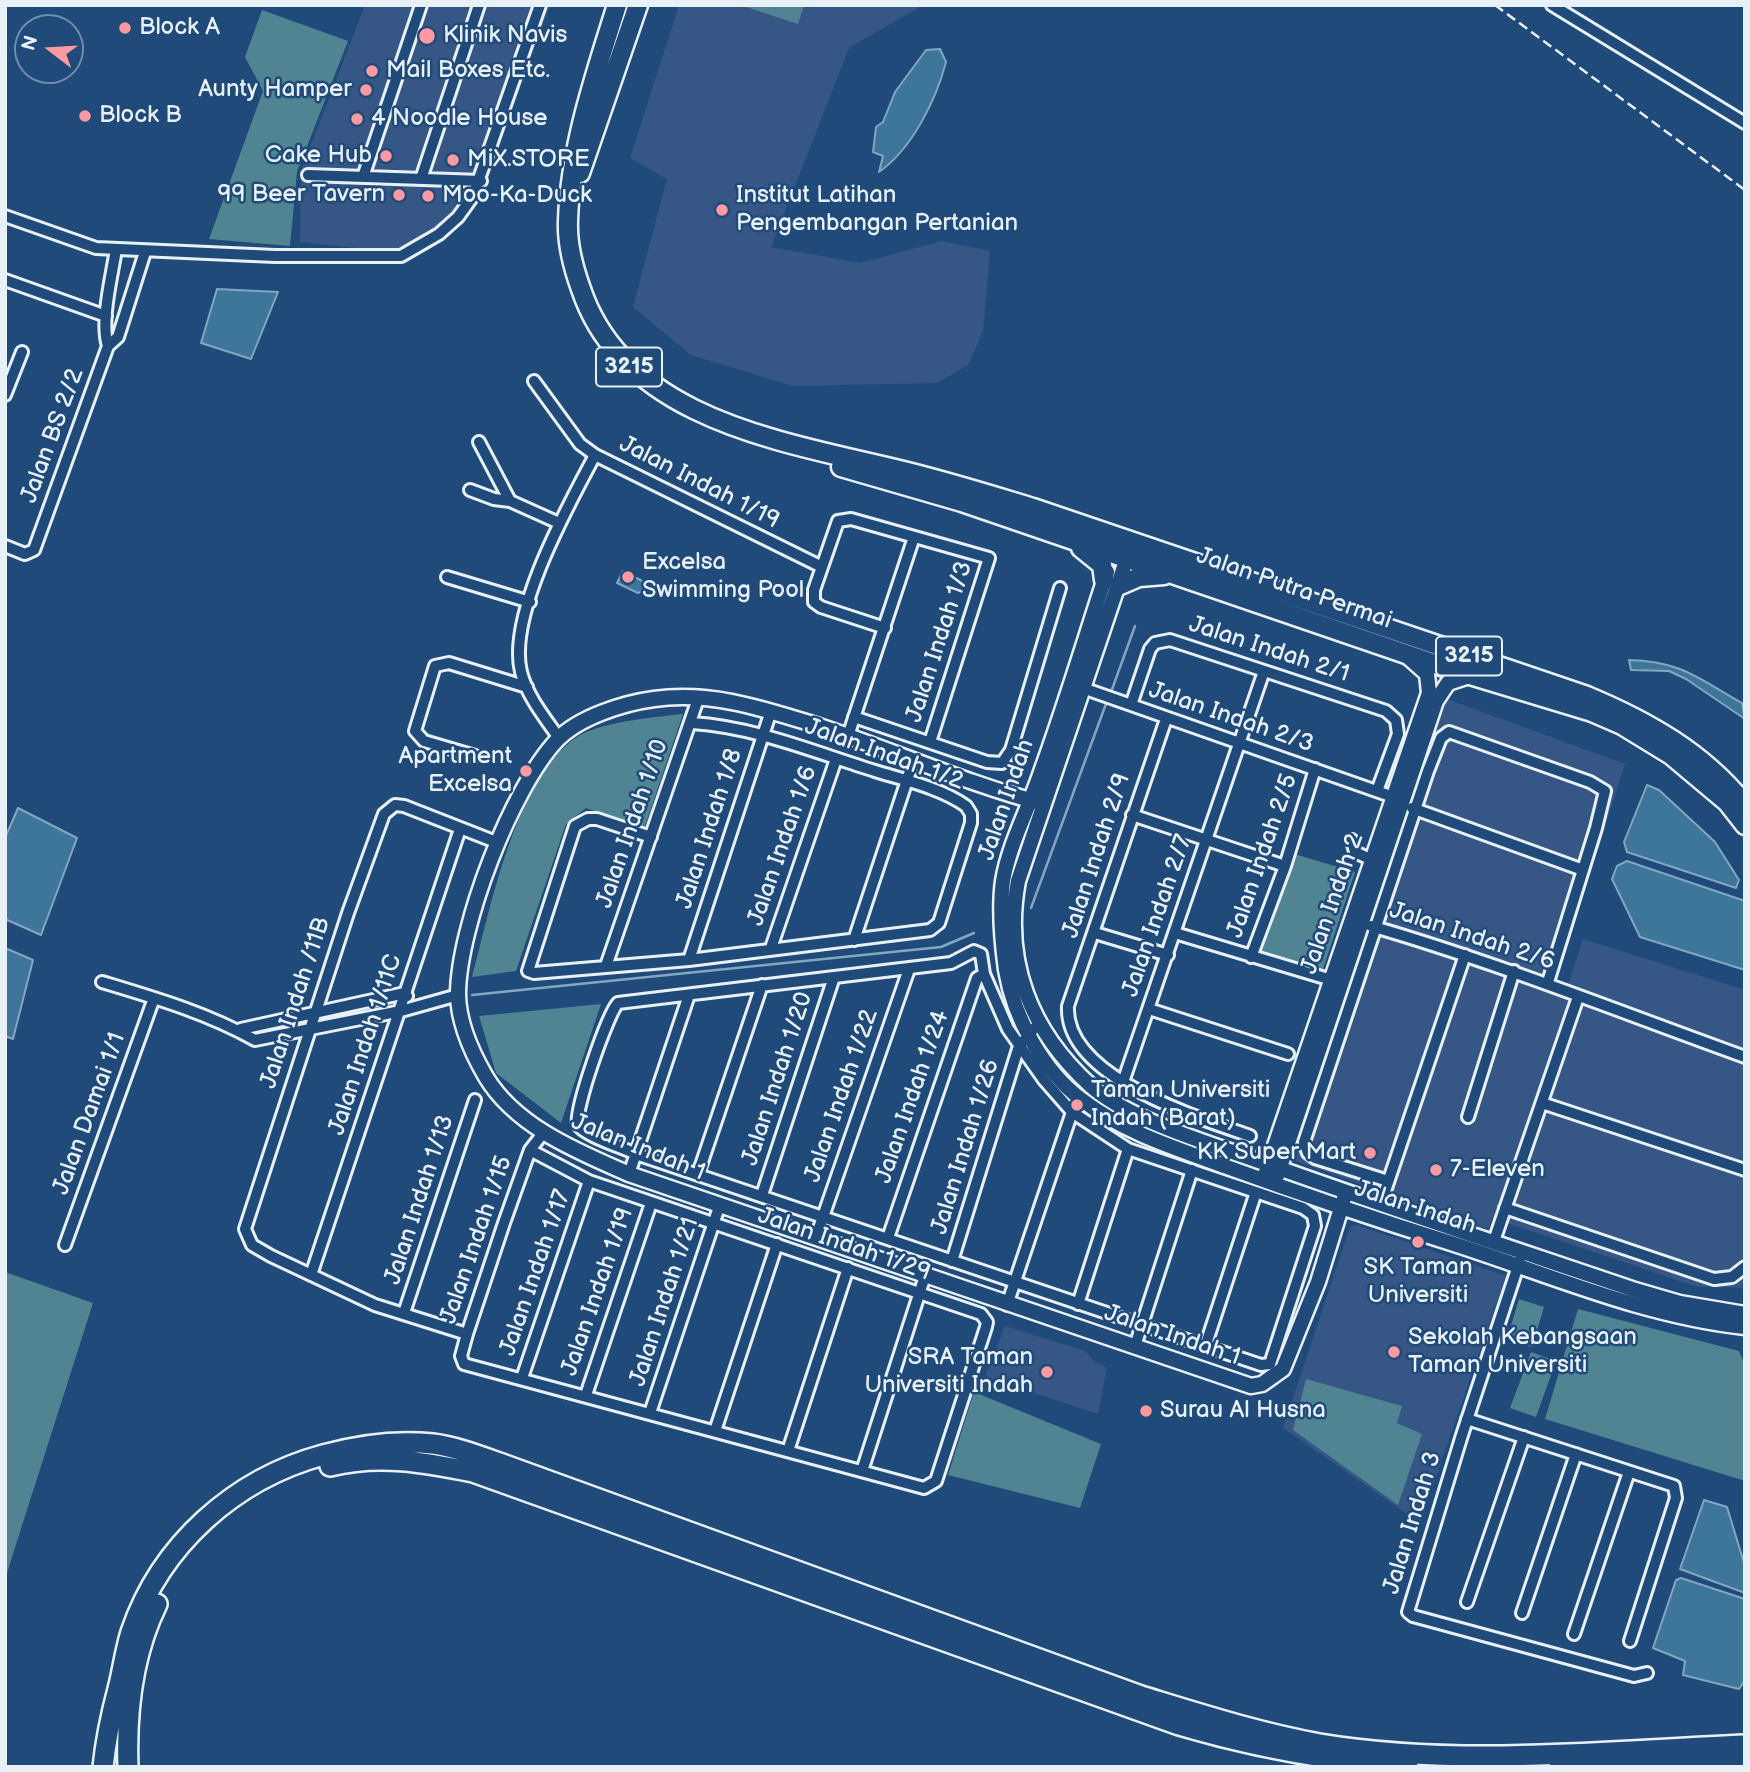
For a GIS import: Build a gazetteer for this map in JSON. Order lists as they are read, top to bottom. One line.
{"streets":{"main road":["3215","Jalan Putra Permai"],"street":["Jalan BS 2/2","Jalan Indah 1/19","Jalan Indah 1/3","Jalan Indah 2/1","Jalan Indah 2/3","Jalan Indah 1/2","Jalan Indah","Jalan Indah 1/10","Jalan Indah 1/8","Jalan Indah 1/6","Jalan Indah 2/9","Jalan Indah 2/5","Jalan Indah 2","Jalan Indah 2/7","Jalan Indah 2/6","Jalan Indah /11B","Jalan Indah 1/11C","Jalan Indah 1/20","Jalan Indah 1/22","Jalan Indah 1/24","Jalan Damai 1/1","Jalan Indah 1/26","Jalan Indah 1","Jalan Indah 1/13","Jalan Indah 1/15","Jalan Indah 1/29","Jalan Indah 1/17","Jalan Indah 1/21","Jalan Indah 3"]},"crossings":[["3215","Jalan Putra Permai"],["Jalan Indah 1/19","Jalan Indah 1/29"],["Jalan Putra Permai","Jalan Indah"],["Jalan Putra Permai","Jalan Indah 2"],["Jalan Indah 2/1","Jalan Indah 2/3"],["Jalan Indah 2/1","Jalan Indah 2/7"],["Jalan Indah 2/3","Jalan Indah"],["Jalan Indah 2/3","Jalan Indah 2/9"],["Jalan Indah 2/3","Jalan Indah 2/5"],["Jalan Indah 2/3","Jalan Indah 2"],["Jalan Indah 2/3","Jalan Indah 2/7"],["Jalan Indah 1/2","Jalan Indah 1/10"],["Jalan Indah 1/2","Jalan Indah 1/8"],["Jalan Indah 1/2","Jalan Indah 1/6"],["Jalan Indah","Jalan Indah 2"],["Jalan Indah","Jalan Indah 2/7"],["Jalan Indah","Jalan Indah 1/26"],["Jalan Indah","Jalan Indah 1"],["Jalan Indah","Jalan Indah 3"],["Jalan Indah 1/10","Jalan Indah 1"],["Jalan Indah 1/8","Jalan Indah 1"],["Jalan Indah 2/9","Jalan Indah 2/7"],["Jalan Indah 2","Jalan Indah 2/6"],["Jalan Indah /11B","Jalan Indah 1/11C"],["Jalan Indah 1/22","Jalan Indah 1"],["Jalan Indah 1","Jalan Indah 1/15"],["Jalan Indah 1","Jalan Indah 1/21"],["Jalan Indah 1/15","Jalan Indah 1/29"],["Jalan Indah 1/15","Jalan Indah 1/17"],["Jalan Indah 1/29","Jalan Indah 1/17"],["Jalan Indah 1/29","Jalan Indah 1/21"]],"places":["Block A","Klinik Navis","Mail Boxes Etc.","Aunty Hamper","Block B","4 Noodle House","Cake Hub","MiX.STORE","99 Beer Tavern","Moo-Ka-Duck","Institut Latihan Pengembangan Pertanian","Excelsa Swimming Pool","Apartment Excelsa","Taman Universiti Indah (Barat)","KK Super Mart","7-Eleven","SK Taman Universiti","Sekolah Kebangsaan Taman Universiti","SRA Taman Universiti Indah","Surau Al Husna"],"north":"left"}
